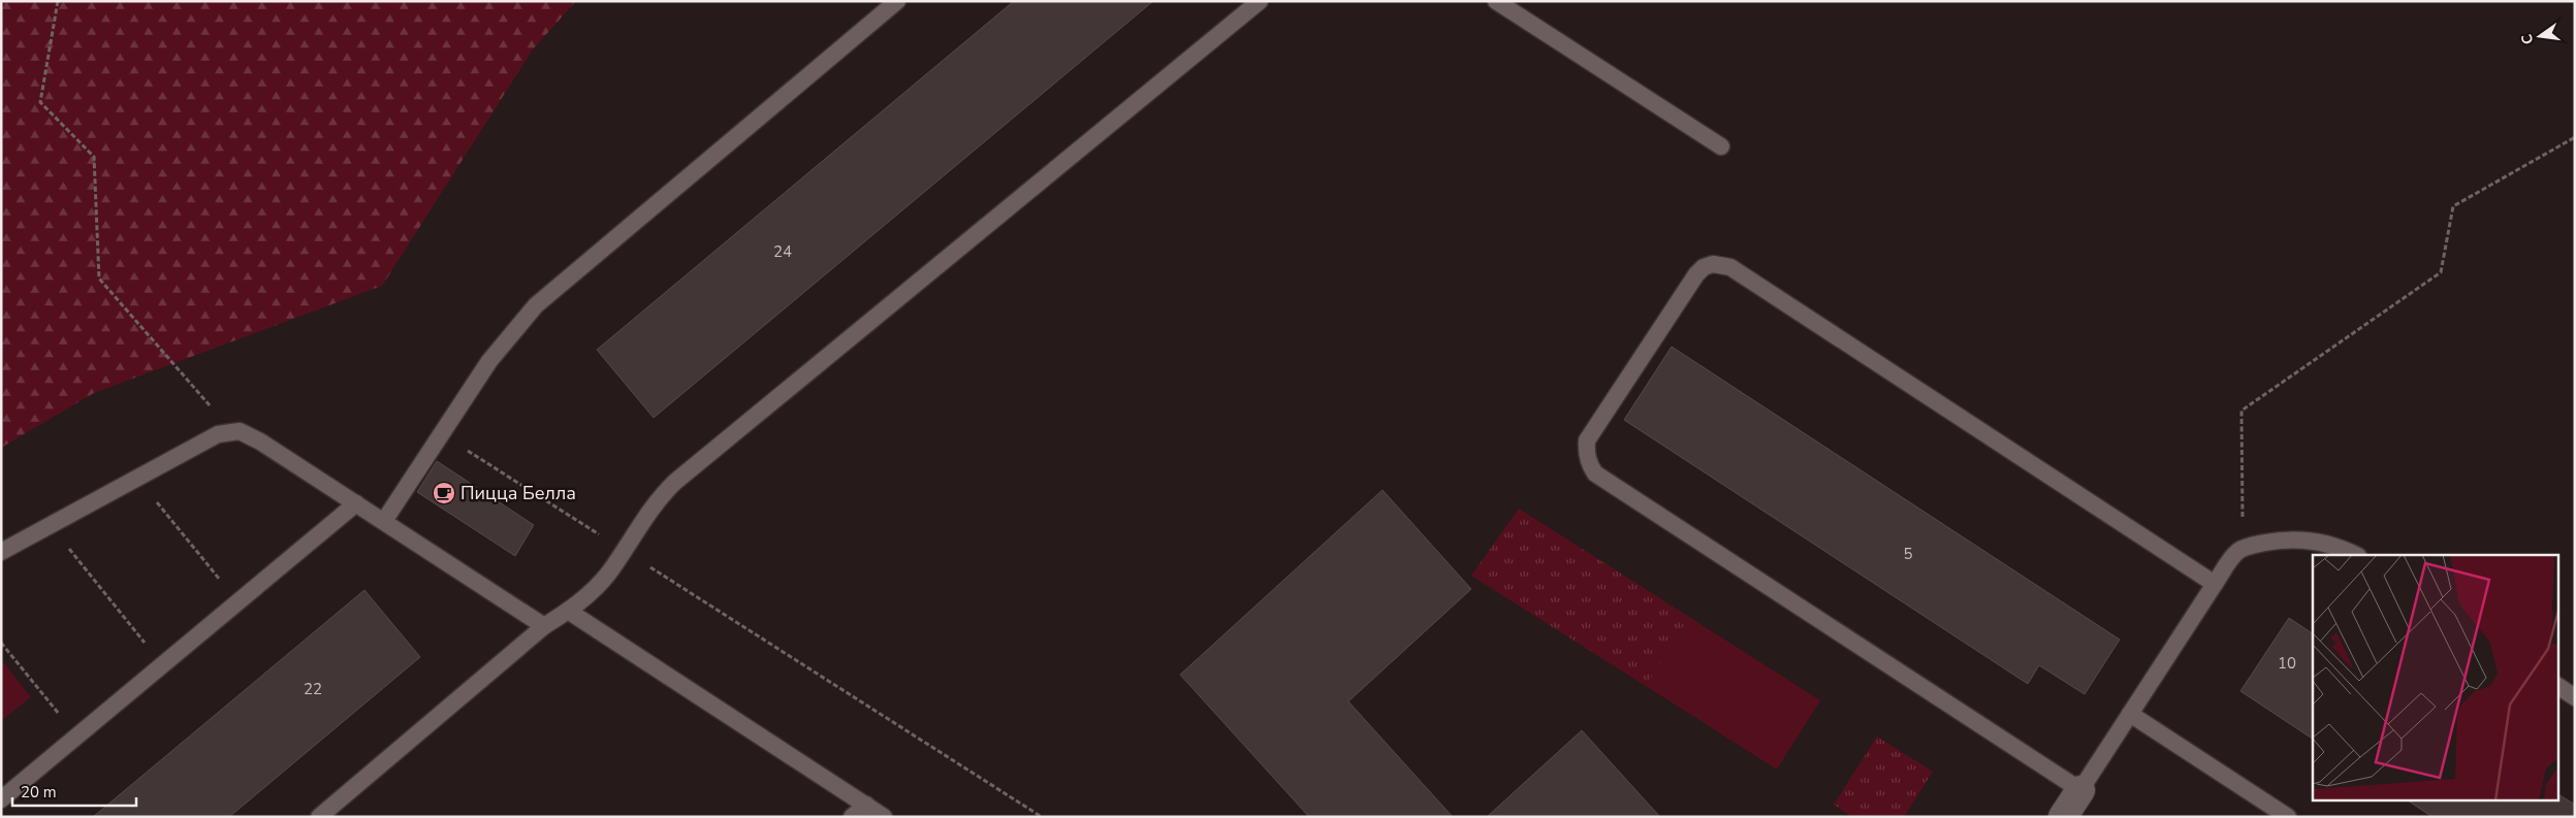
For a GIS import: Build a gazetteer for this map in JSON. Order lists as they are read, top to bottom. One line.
{"places":{"cafe":["Пицца Белла"]},"house_numbers":["24","5","10","22"],"scale_bar":"20 m","north":"left"}
